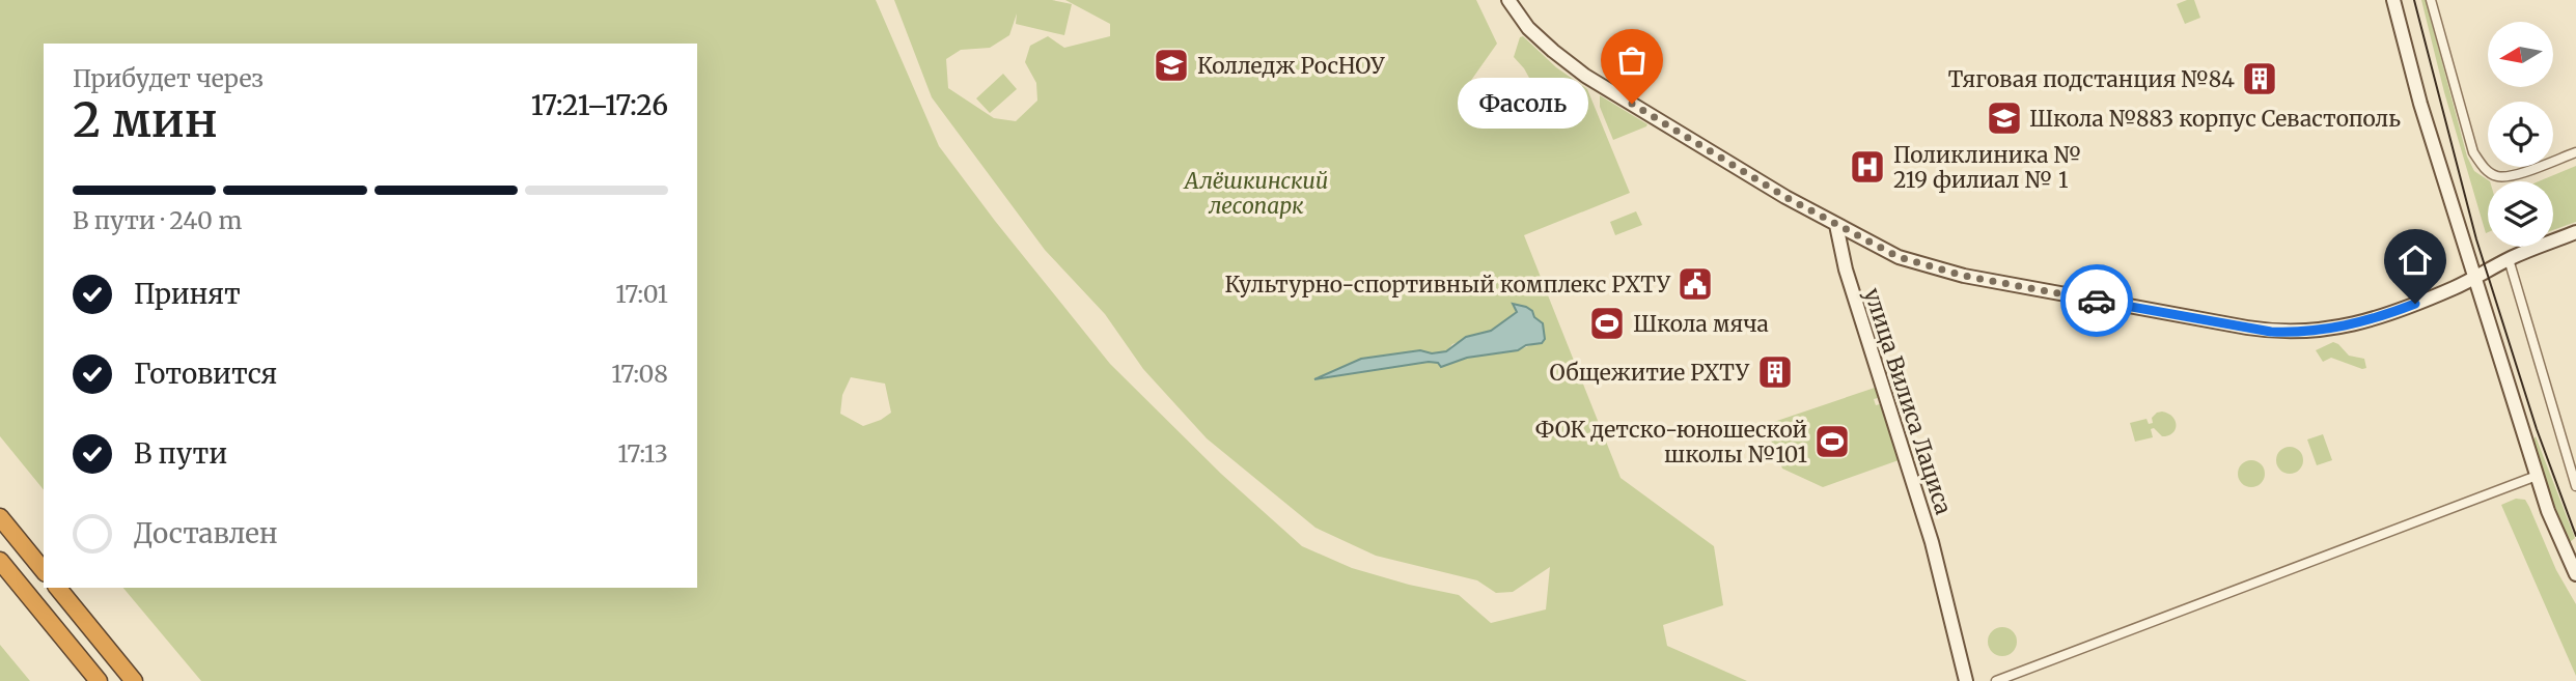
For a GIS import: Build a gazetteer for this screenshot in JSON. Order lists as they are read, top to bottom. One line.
{"streets":{"main road":["улица Вилиса Лациса"]},"parks":["Алёшкинский лесопарк"],"places":{"school or university":["Колледж РосНОУ","Школа №883 корпус Севастополь"],"building":["Тяговая подстанция №84","Общежитие РХТУ"],"other":["Фасоль"],"hospital":["Поликлиника № 219 филиал № 1"],"public building":["Культурно-спортивный комплекс РХТУ"],"sports":["Школа мяча","ФОК детско-юношеской школы №101"]},"north":"left","page":{"heading":["2 мин","Прибудет через","17:21–17:26"],"bubble":"Фасоль","bar":"В пути · 240 m","list":[["Принят","17:01"],["Готовится","17:08"],["В пути","17:13"],"Доставлен"]}}
